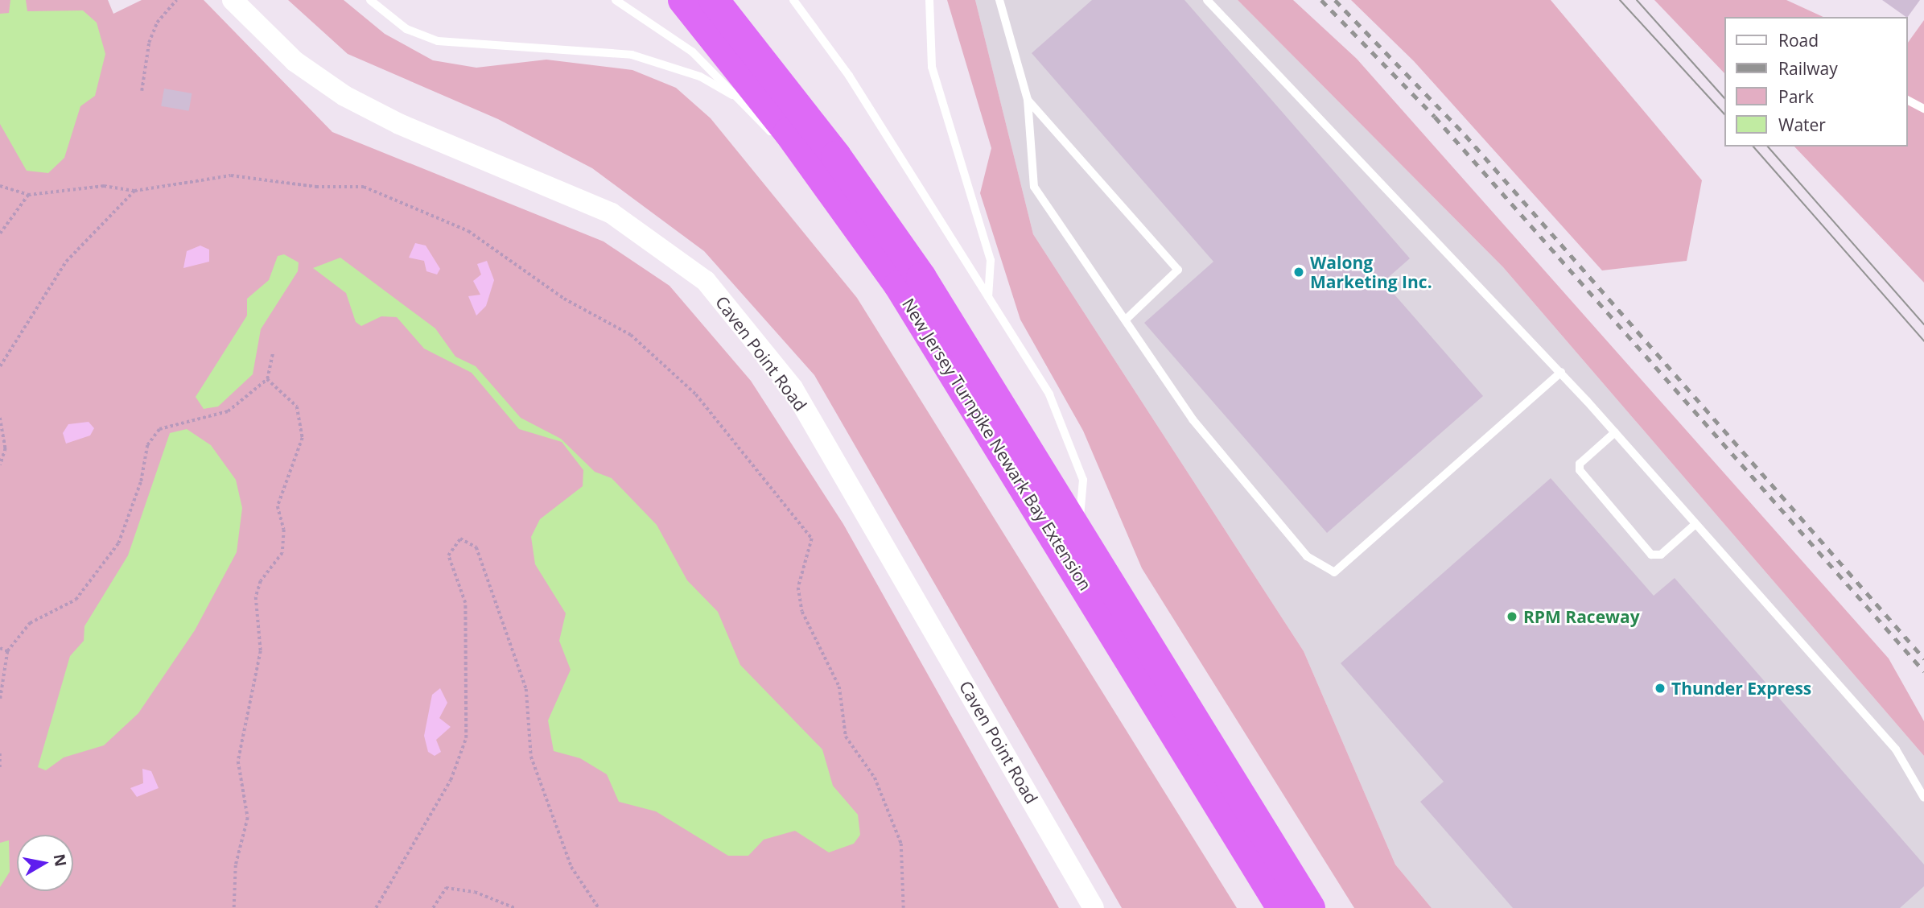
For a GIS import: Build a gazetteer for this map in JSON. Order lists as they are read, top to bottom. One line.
{"streets":{"highway":["New Jersey Turnpike Newark Bay Extension"],"street":["Caven Point Road"]},"places":["Walong Marketing Inc.","RPM Raceway","Thunder Express"],"legend":["Road","Railway","Park","Water"],"north":"right"}
